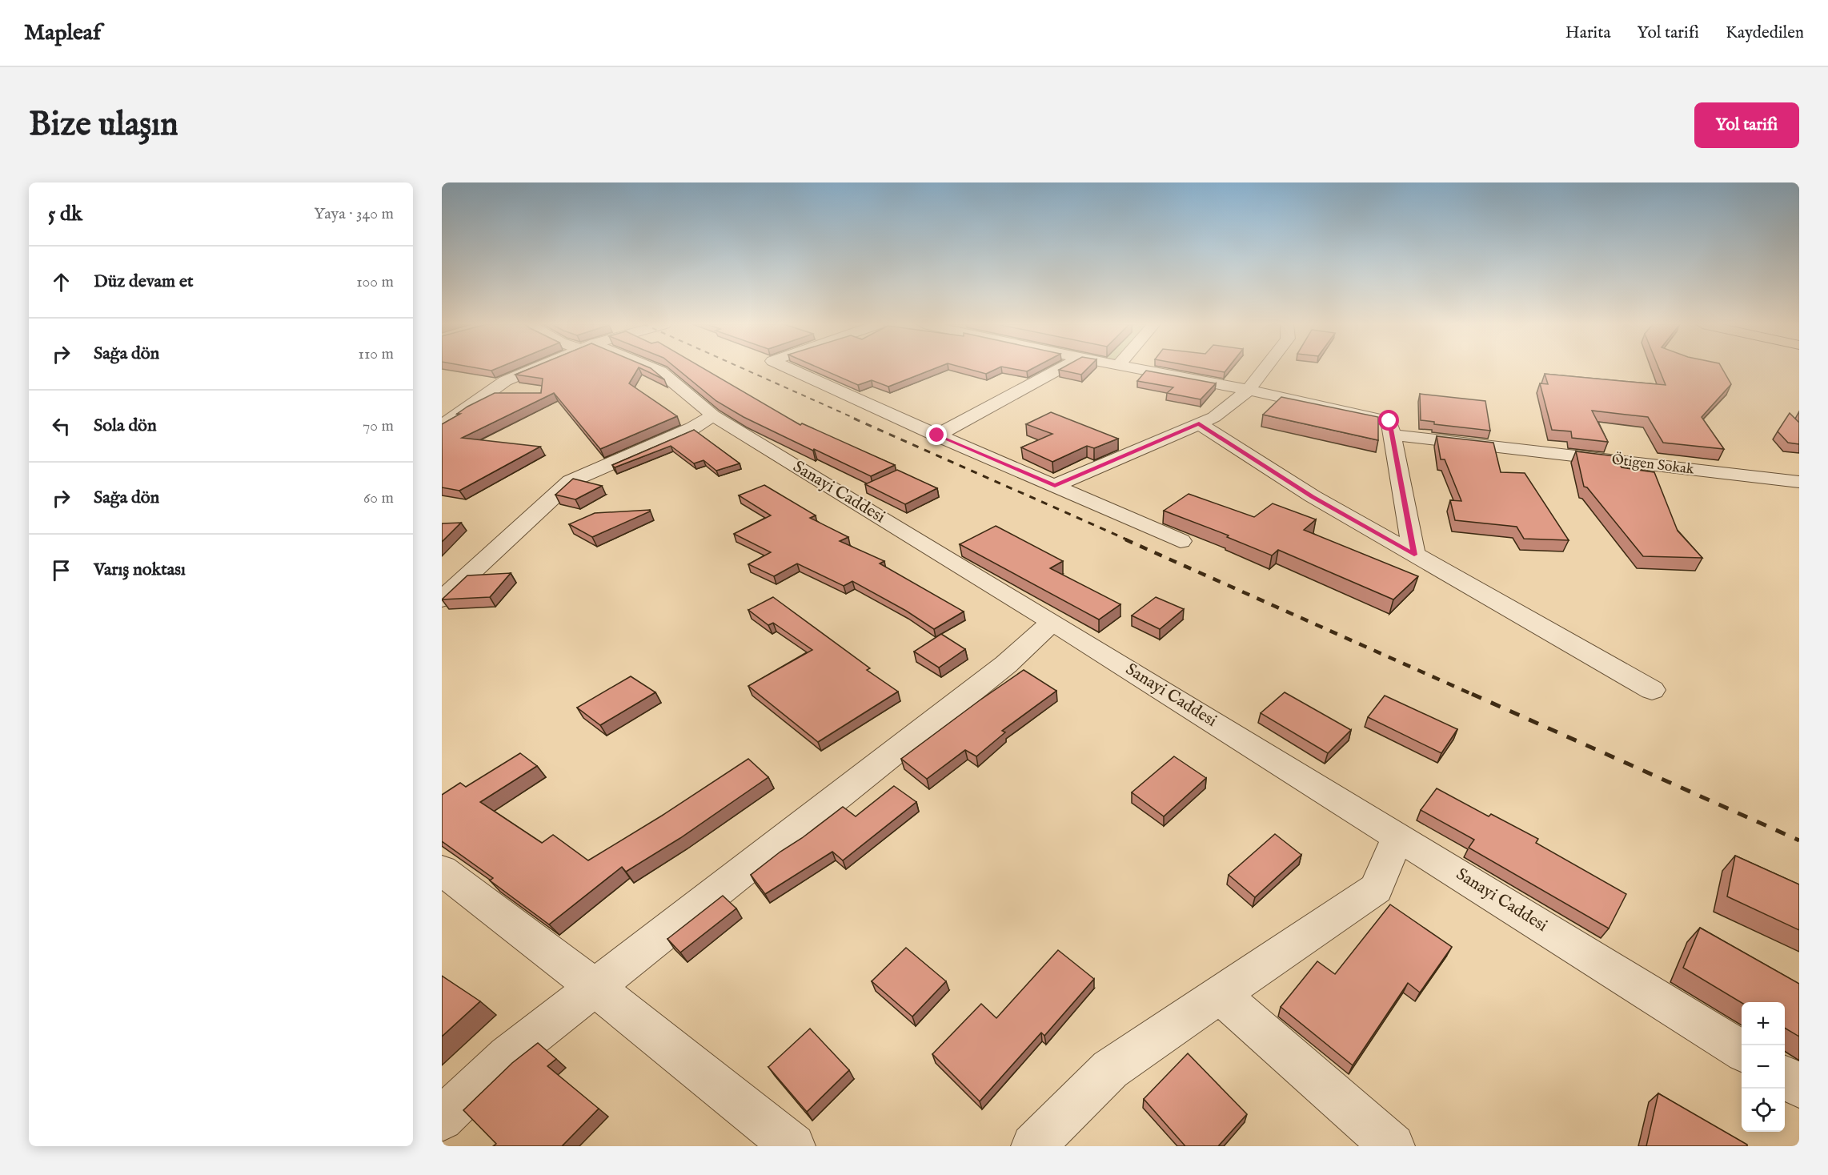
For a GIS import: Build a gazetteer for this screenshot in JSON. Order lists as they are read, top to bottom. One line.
{"streets":{"street":["Ötigen Sokak","Sanayi Caddesi"]},"page":{"header":"Mapleaf","nav":["Harita","Yol tarifi","Kaydedilen"],"buttons":"Yol tarifi","title":"Bize ulaşın","heading":["5 dk","Yaya · 340 m"],"list":[["Düz devam et","100 m"],["Sağa dön","110 m"],["Sola dön","70 m"],["Sağa dön","60 m"],"Varış noktası"],"map_buttons":["+","−"]}}
